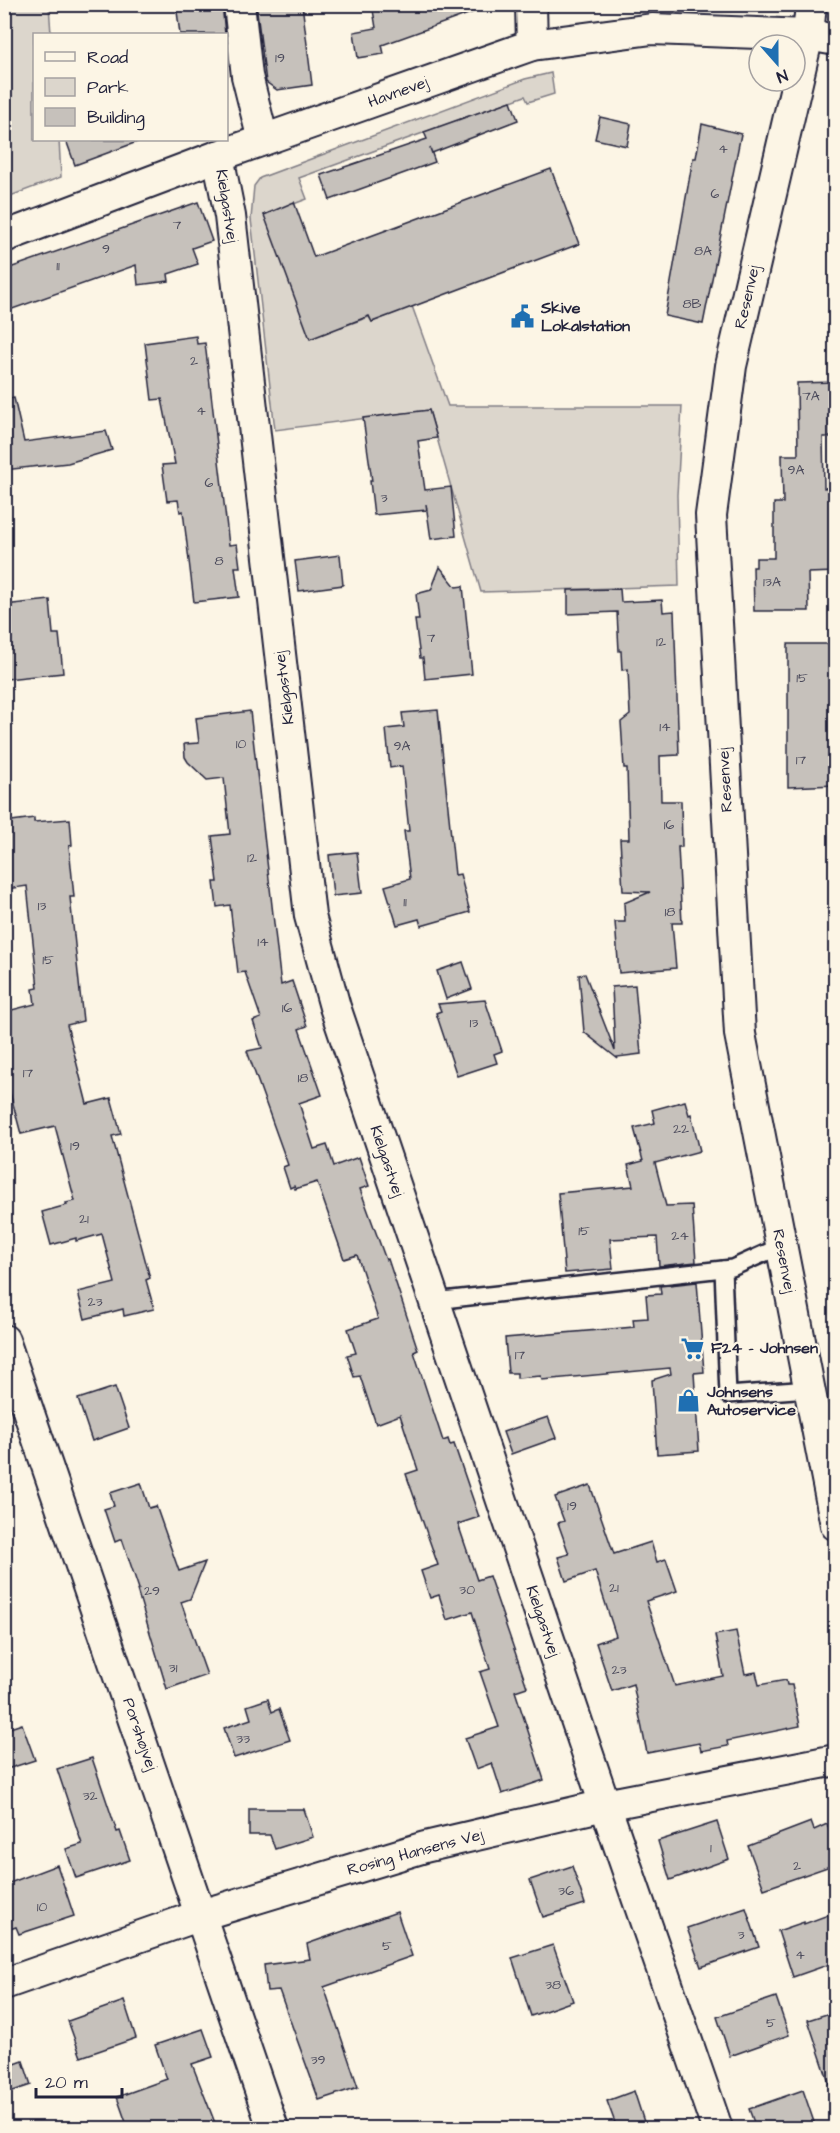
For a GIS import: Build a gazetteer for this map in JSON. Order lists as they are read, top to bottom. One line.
{"streets":{"street":["Havnevej","Kielgastvej","Resenvej","Porshøjvej","Rosing Hansens Vej"]},"crossings":[["Havnevej","Kielgastvej"],["Havnevej","Resenvej"],["Kielgastvej","Rosing Hansens Vej"],["Porshøjvej","Rosing Hansens Vej"]],"places":{"public building":["Skive Lokalstation"],"supermarket":["F24 - Johnsen"],"shop":["Johnsens Autoservice"]},"house_numbers":["19","4","6","7","9","8A","11","8B","2","7A","4","9A","6","3","8","13A","7","12","15","14","10","9A","17","16","12","11","13","18","14","15","16","13","17","18","22","19","21","15","24","23","17","19","21","30","29","31","23","33","32","1","2","36","10","3","5","4","38","5","39"],"legend":["Road","Park","Building"],"scale_bar":"20 m","north":"bottom"}
